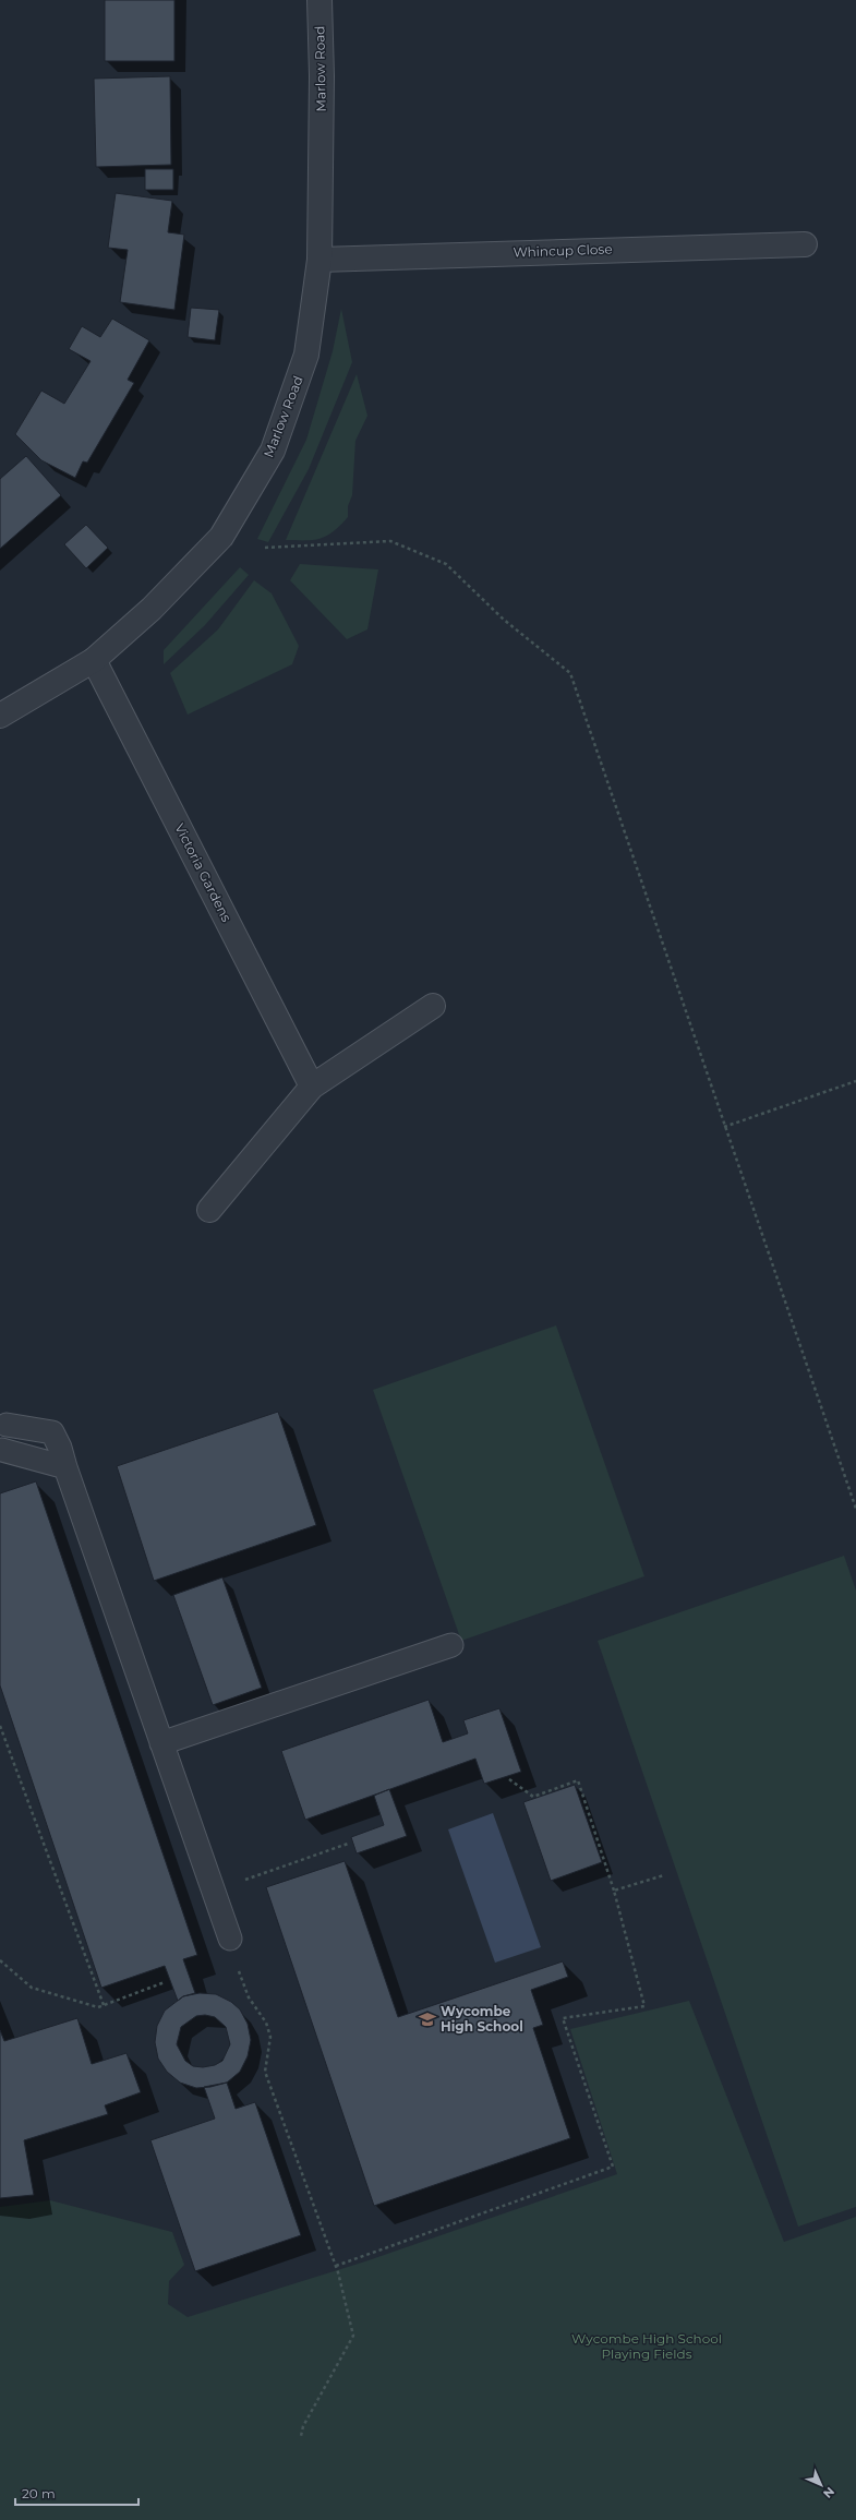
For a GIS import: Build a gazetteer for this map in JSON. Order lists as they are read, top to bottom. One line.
{"streets":{"street":["Marlow Road","Whincup Close","Victoria Gardens"]},"crossings":[["Marlow Road","Whincup Close"],["Marlow Road","Victoria Gardens"]],"parks":["Wycombe High School Playing Fields"],"places":{"school or university":["Wycombe High School"]},"scale_bar":"20 m","north":"bottom right"}
